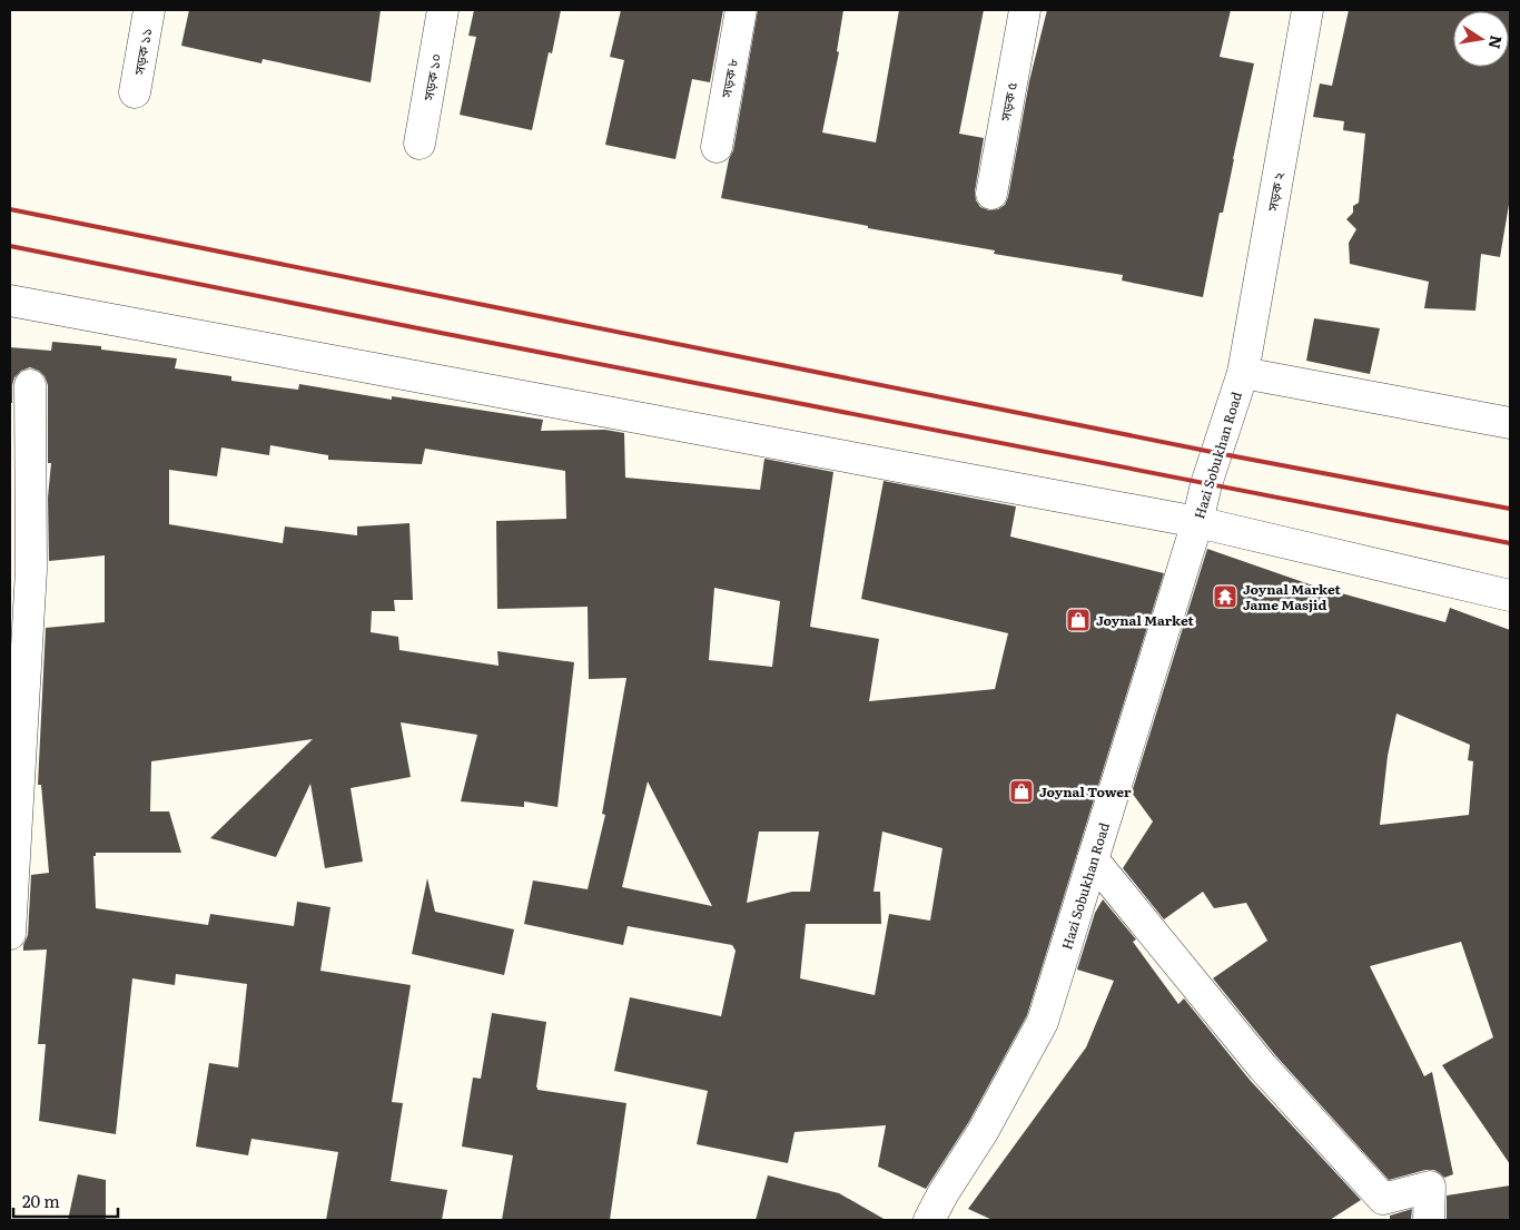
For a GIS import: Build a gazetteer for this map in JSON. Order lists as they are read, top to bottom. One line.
{"streets":{"street":["সড়ক ১১","সড়ক ১০","সড়ক ৮","সড়ক ৫","সড়ক ২","Hazi Sobukhan Road"]},"crossings":[["সড়ক ২","Hazi Sobukhan Road"]],"places":{"temple":["Joynal Market Jame Masjid"],"shop":["Joynal Market","Joynal Tower"]},"scale_bar":"20 m","north":"right"}
